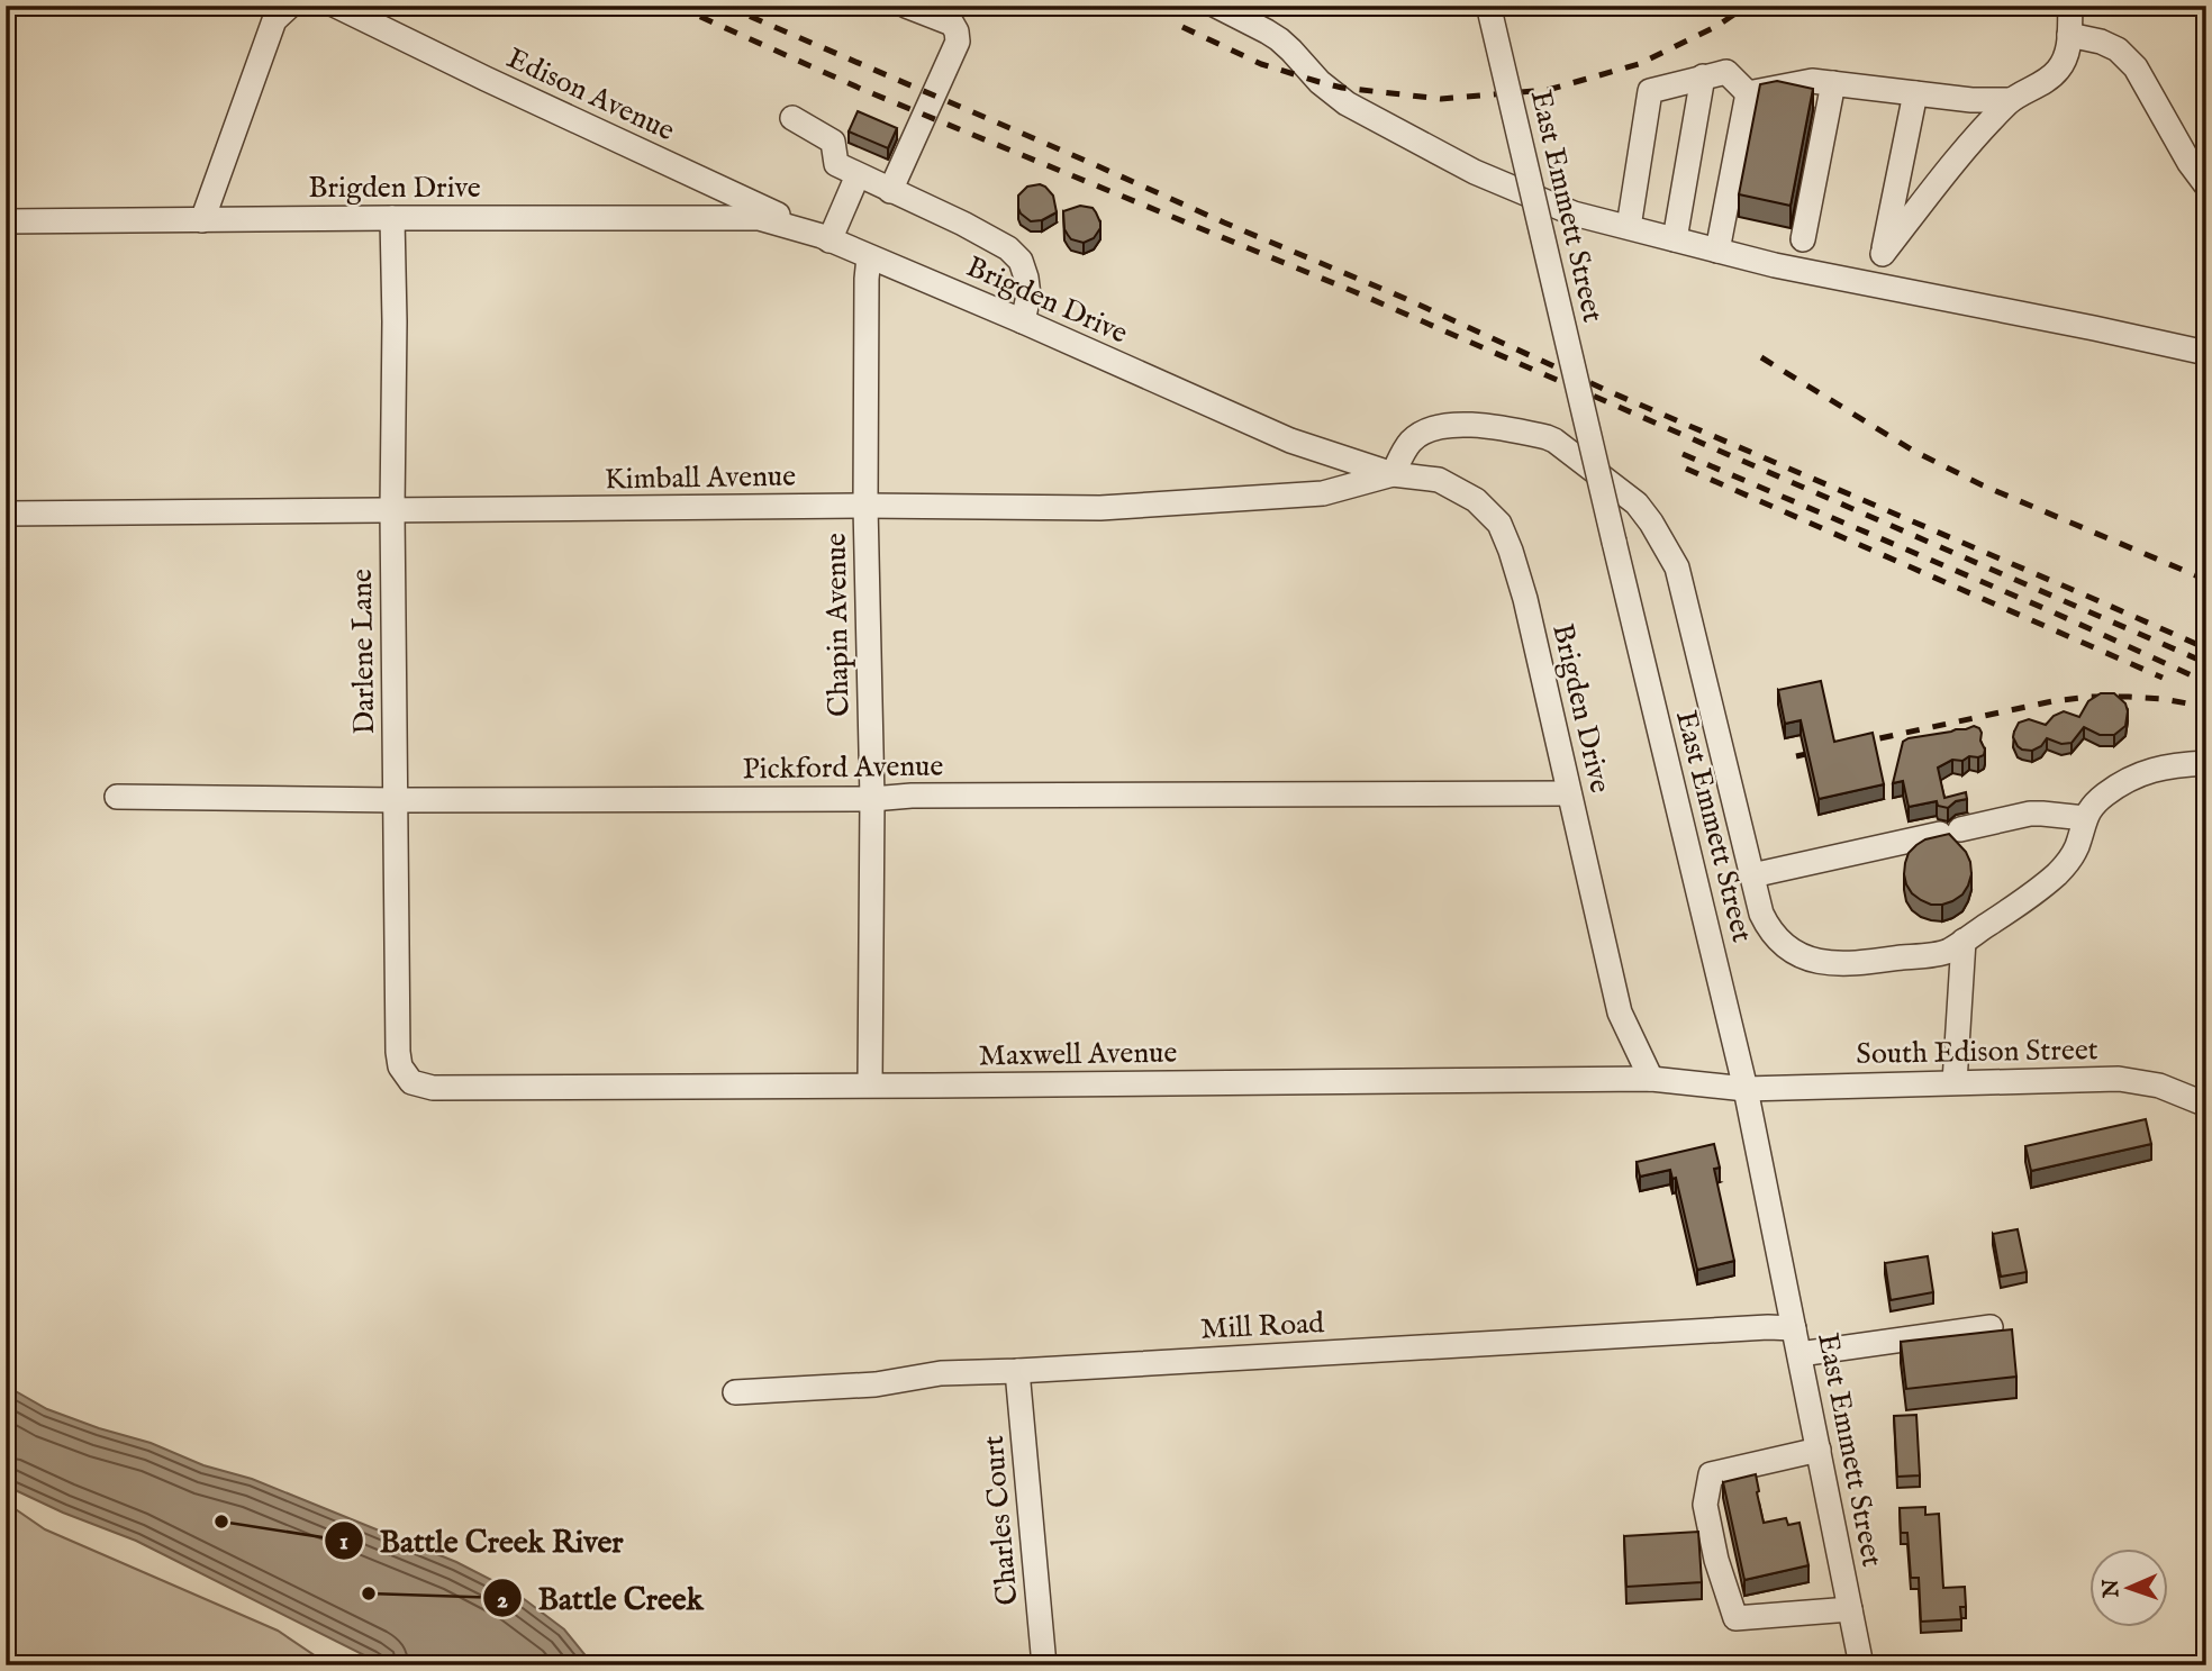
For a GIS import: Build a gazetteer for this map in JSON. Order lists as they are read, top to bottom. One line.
{"streets":{"street":["Edison Avenue","Brigden Drive","East Emmett Street","Kimball Avenue","Chapin Avenue","Darlene Lane","Pickford Avenue","South Edison Street","Maxwell Avenue","Mill Road","Charles Court"]},"crossings":[["Edison Avenue","Brigden Drive"],["Brigden Drive","Kimball Avenue"],["Brigden Drive","Chapin Avenue"],["Brigden Drive","Darlene Lane"],["Brigden Drive","Pickford Avenue"],["Brigden Drive","Maxwell Avenue"],["East Emmett Street","South Edison Street"],["East Emmett Street","Maxwell Avenue"],["East Emmett Street","Mill Road"],["Kimball Avenue","Chapin Avenue"],["Kimball Avenue","Darlene Lane"],["Chapin Avenue","Pickford Avenue"],["Chapin Avenue","Maxwell Avenue"],["Darlene Lane","Pickford Avenue"],["Darlene Lane","Maxwell Avenue"],["South Edison Street","Maxwell Avenue"],["Mill Road","Charles Court"]],"places":["Battle Creek River","Battle Creek"],"north":"left"}
